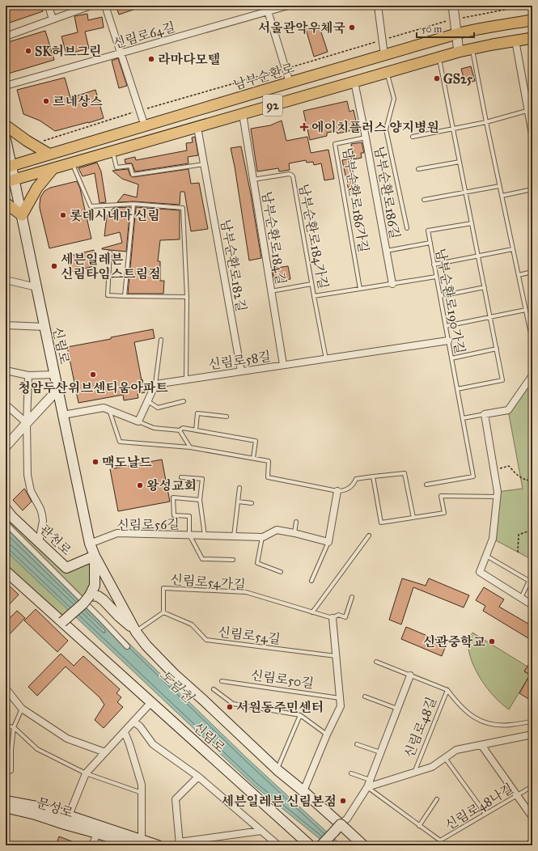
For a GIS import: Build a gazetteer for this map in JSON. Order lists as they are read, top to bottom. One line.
{"streets":{"main road":["남부순환로","92","신림로","관천로","문성로"],"street":["신림로64길","남부순환로186길","남부순환로184길","남부순환로182길","신림로58길","신림로56길","신림로48길"],"lane":["남부순환로186가길","남부순환로184가길","남부순환로190가길","신림로54가길","신림로54길","신림로50길","신림로48나길"]},"crossings":[["남부순환로","신림로"],["92","남부순환로186길"],["92","남부순환로184길"],["92","남부순환로182길"],["92","신림로"],["남부순환로186길","남부순환로186가길"],["남부순환로186길","남부순환로184가길"],["남부순환로186길","남부순환로190가길"],["남부순환로186가길","남부순환로184가길"],["남부순환로184가길","남부순환로184길"],["남부순환로184가길","남부순환로190가길"],["남부순환로184길","신림로58길"],["남부순환로182길","신림로58길"],["남부순환로190가길","신림로58길"],["신림로","신림로56길"],["신림로","관천로"],["신림로54가길","신림로54길"],["신림로48길","신림로48나길"]],"water":["도림천"],"places":{"other":["서울관악우체국","SK허브그린","라마다모텔","GS25","르네상스","롯데시네마 신림","세븐일레븐 신림타임스트림점","청암두산위브센티움아파트","맥도날드","왕성교회","신관중학교","서원동주민센터","세븐일레븐 신림본점"],"health":["에이치플러스 양지병원"]},"scale_bar":"50 m"}
